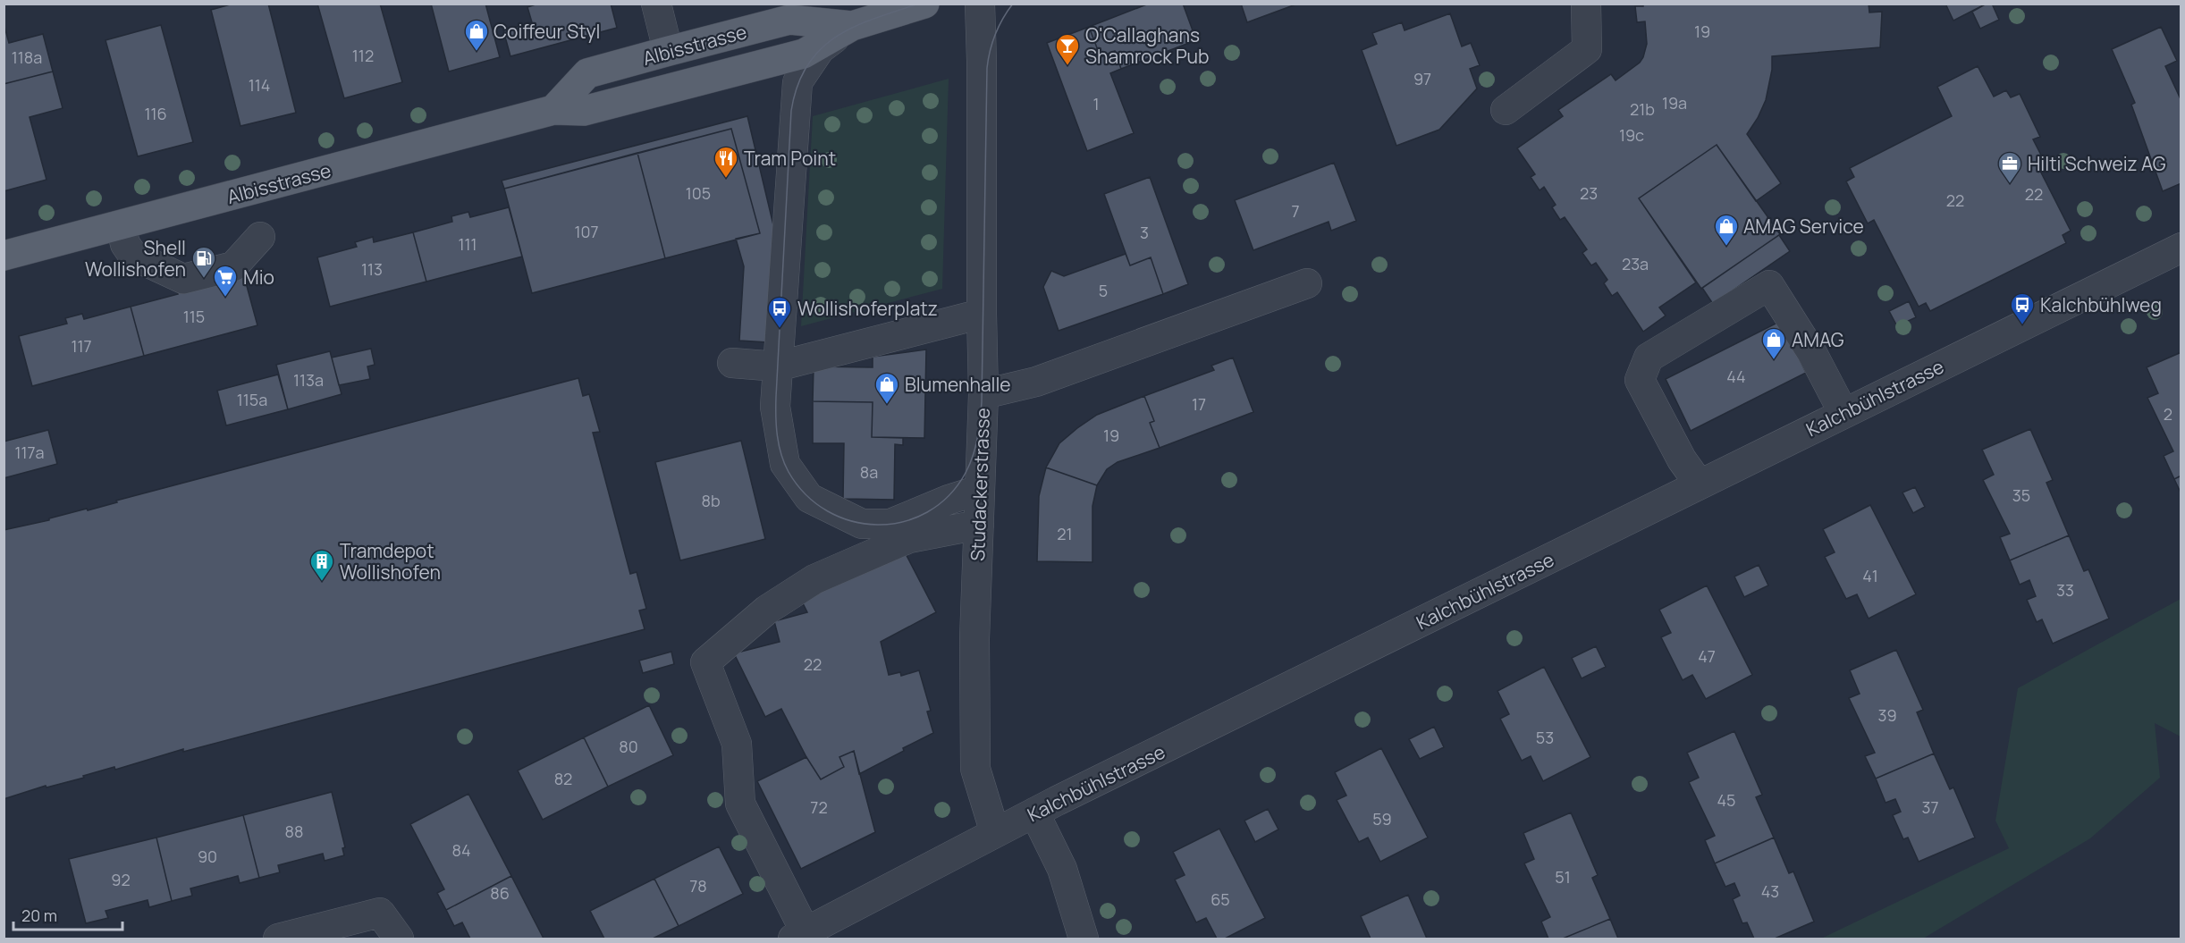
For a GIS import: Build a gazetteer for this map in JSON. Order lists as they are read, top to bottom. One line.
{"streets":{"main road":["Albisstrasse"],"street":["Kalchbühlstrasse","Studackerstrasse"]},"crossings":[["Kalchbühlstrasse","Studackerstrasse"]],"places":{"shop":["Coiffeur Styl","AMAG Service","AMAG","Blumenhalle"],"bar":["O'Callaghans Shamrock Pub"],"restaurant":["Tram Point"],"office":["Hilti Schweiz AG"],"fuel station":["Shell Wollishofen"],"supermarket":["Mio"],"bus stop":["Kalchbühlweg","Wollishoferplatz"],"building":["Tramdepot Wollishofen"]},"house_numbers":["19","112","118a","97","114","19a","1","21b","116","19c","105","23","22","22","7","107","3","111","23a","113","5","115","117","44","113a","115a","17","2","19","117a","8a","35","8b","21","41","33","47","22","39","53","80","82","45","72","37","59","88","84","90","51","92","78","43","86","65"],"scale_bar":"20 m"}
